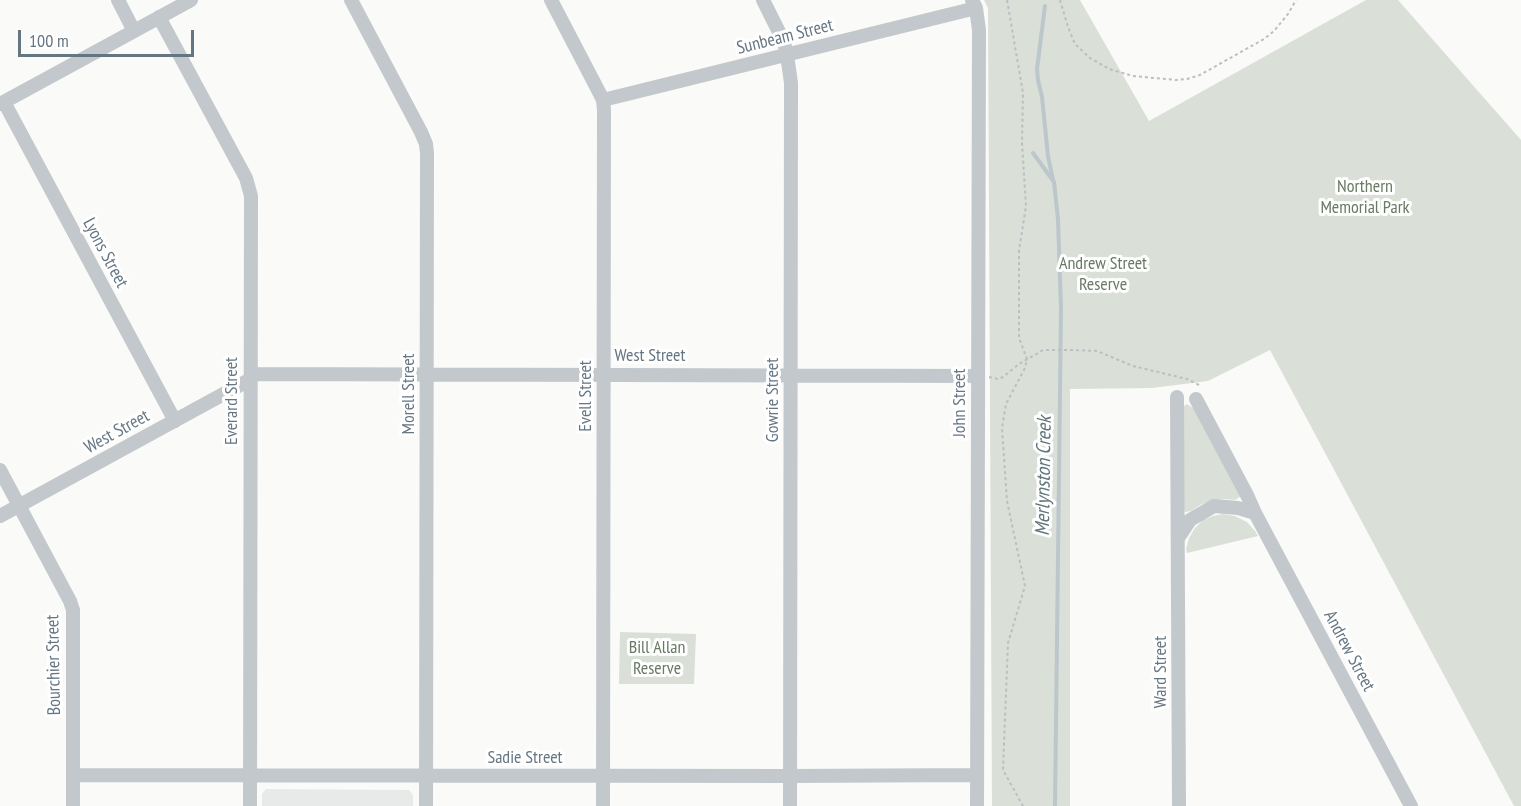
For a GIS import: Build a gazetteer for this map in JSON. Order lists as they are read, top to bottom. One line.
{"streets":{"street":["Sunbeam Street","Lyons Street","West Street","Morell Street","Evell Street","Gowrie Street","Everard Street","John Street","Andrew Street","Bourchier Street","Ward Street","Sadie Street"]},"crossings":[["Sunbeam Street","Evell Street"],["Sunbeam Street","Gowrie Street"],["Sunbeam Street","John Street"],["Lyons Street","West Street"],["West Street","Morell Street"],["West Street","Evell Street"],["West Street","Gowrie Street"],["West Street","Everard Street"],["West Street","John Street"],["West Street","Bourchier Street"],["Morell Street","Sadie Street"],["Evell Street","Sadie Street"],["Gowrie Street","Sadie Street"],["Everard Street","Sadie Street"],["John Street","Sadie Street"],["Bourchier Street","Sadie Street"]],"water":["Merlynston Creek"],"parks":["Northern Memorial Park","Andrew Street Reserve","Bill Allan Reserve"],"scale_bar":"100 m"}
